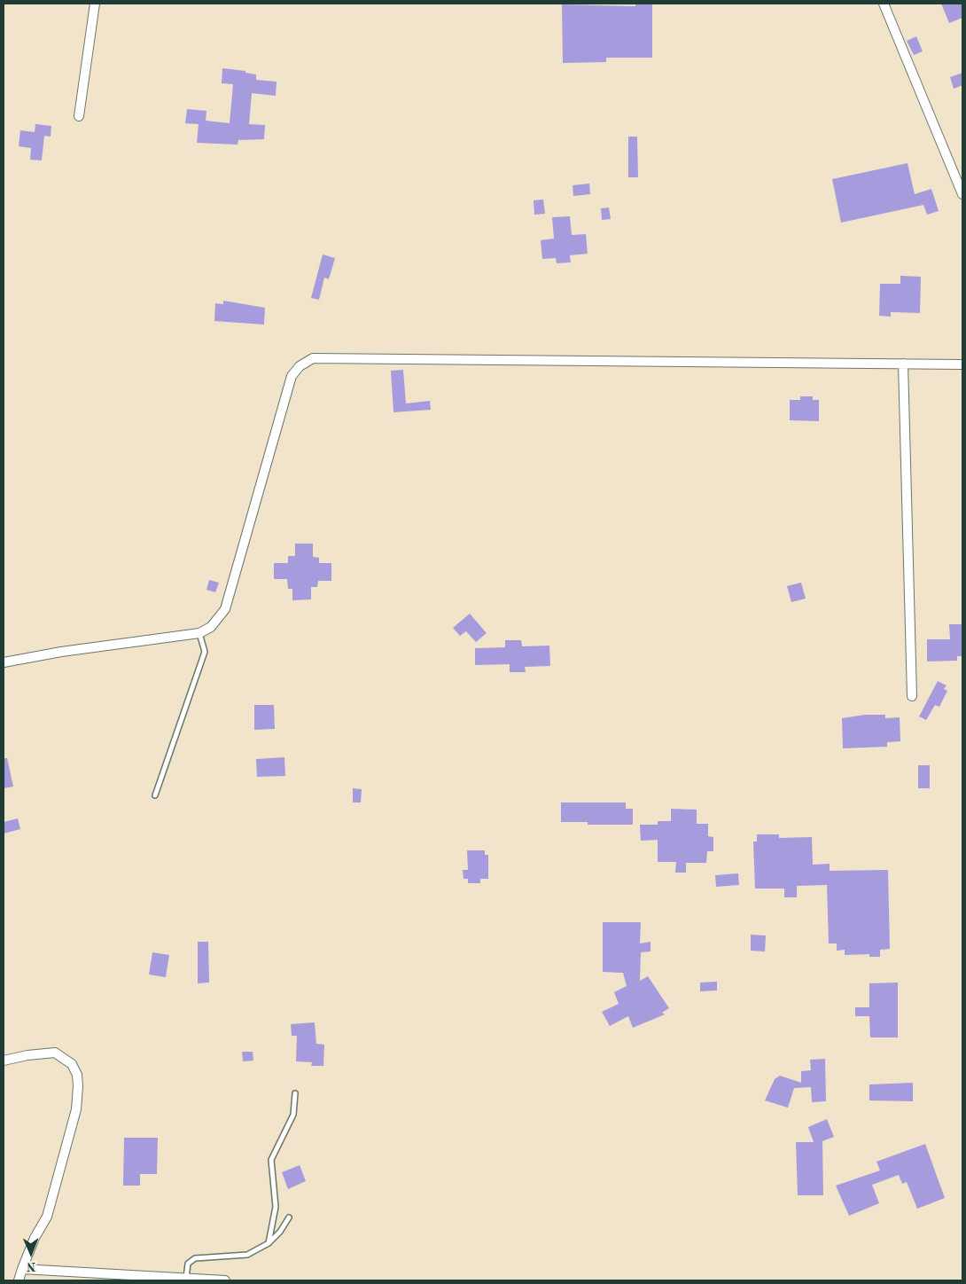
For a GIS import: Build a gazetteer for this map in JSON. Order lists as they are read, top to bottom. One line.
{"north":"bottom"}
